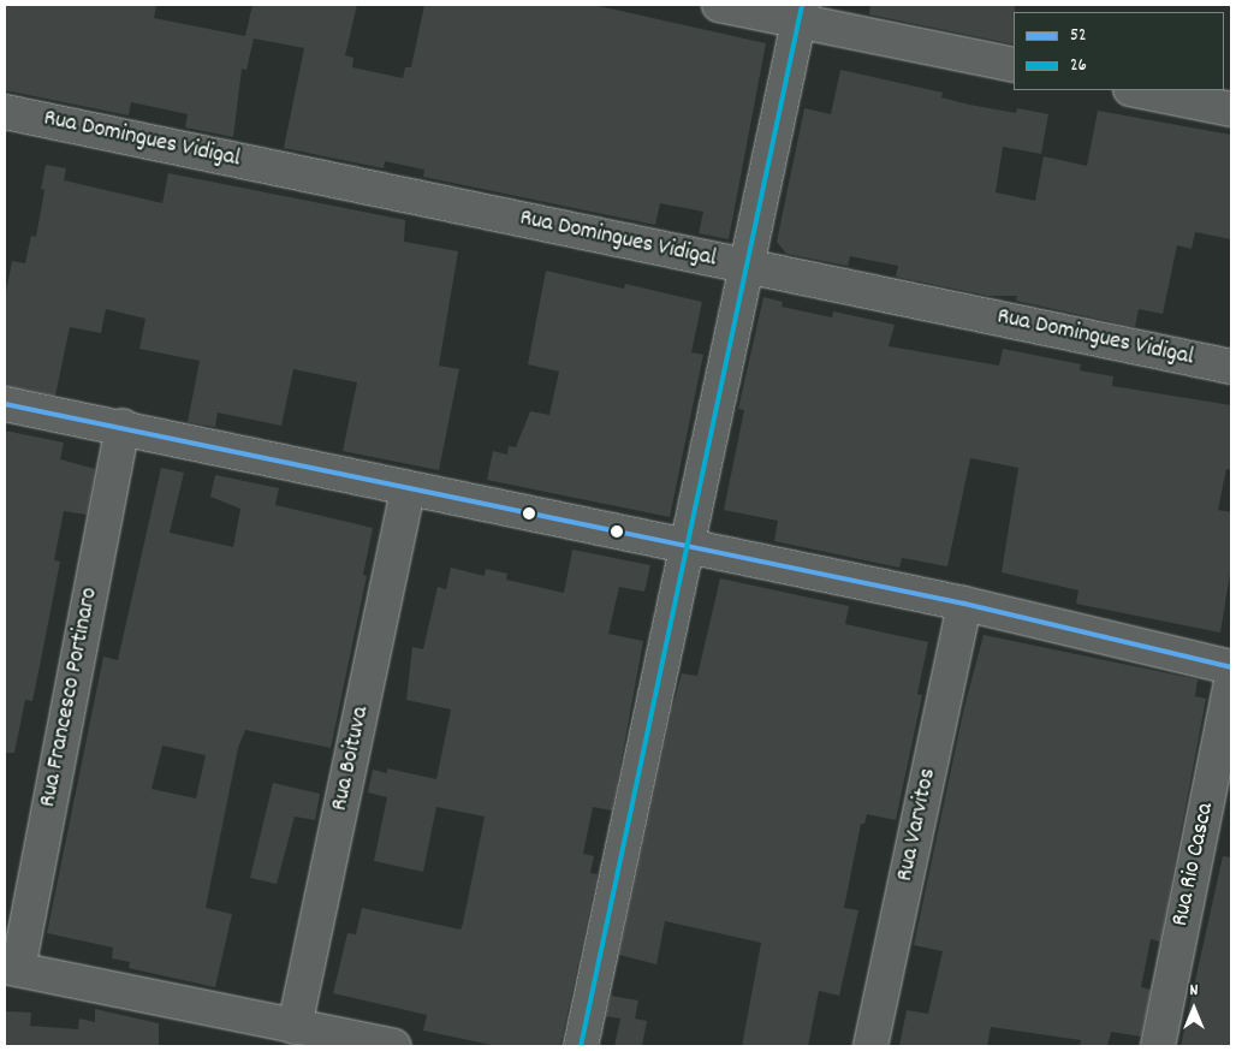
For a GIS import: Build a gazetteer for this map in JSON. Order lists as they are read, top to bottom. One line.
{"streets":{"street":["Rua Domingues Vidigal","Rua Francesco Portinaro","Rua Boituva","Rua Varvitos","Rua Rio Casca"]},"lines":["transit line 26","transit line 52"],"legend":["52","26"],"north":"top"}
